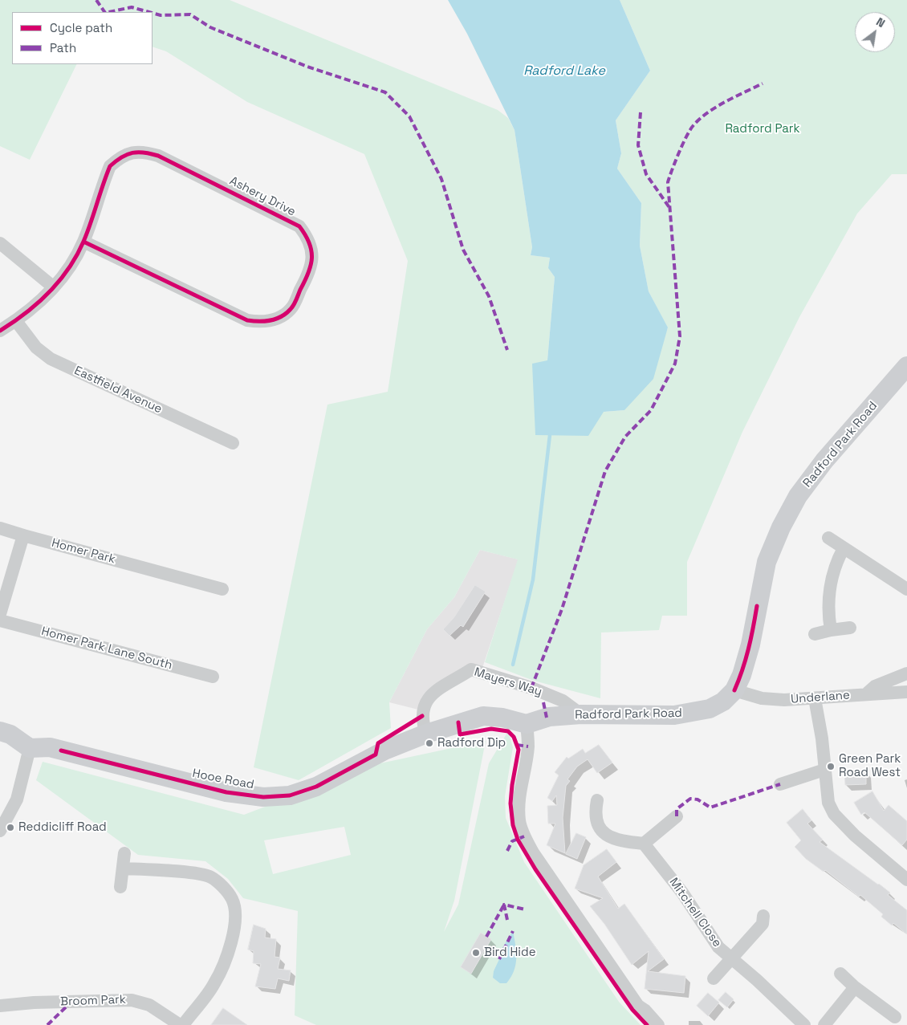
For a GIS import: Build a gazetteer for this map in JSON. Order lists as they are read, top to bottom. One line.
{"streets":{"street":["Ashery Drive","Eastfield Avenue","Radford Park Road","Homer Park","Homer Park Lane South","Mayers Way","Underlane","Hooe Road","Mitchell Close","Broom Park"]},"crossings":[["Ashery Drive","Eastfield Avenue"],["Radford Park Road","Mayers Way"],["Radford Park Road","Underlane"],["Radford Park Road","Hooe Road"],["Mayers Way","Hooe Road"]],"water":["Radford Lake"],"parks":["Radford Park"],"places":["Radford Dip","Green Park Road West","Reddicliff Road","Bird Hide"],"legend":["Cycle path","Path"],"north":"top right"}
